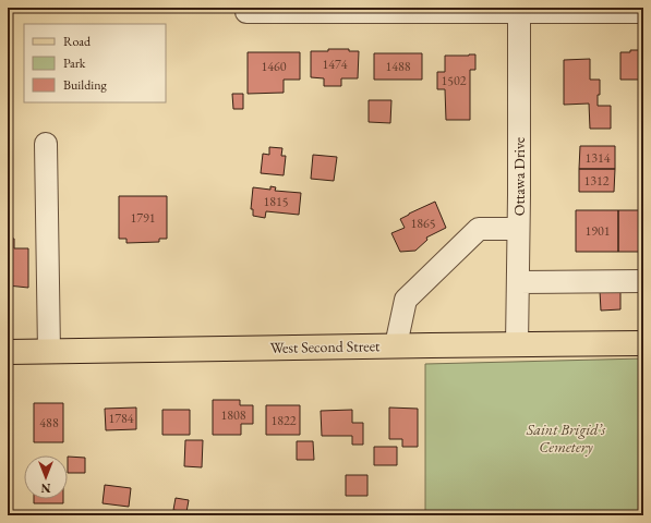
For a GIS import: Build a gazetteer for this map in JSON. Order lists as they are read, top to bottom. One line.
{"streets":{"main road":["West Second Street"],"street":["Ottawa Drive"]},"crossings":[["Ottawa Drive","West Second Street"]],"parks":["Saint Brigid’s Cemetery"],"house_numbers":["1474","1460","1488","1502","1314","1312","1815","1791","1865","1901","1808","1784","1822","488"],"legend":["Road","Park","Building"],"north":"bottom"}
